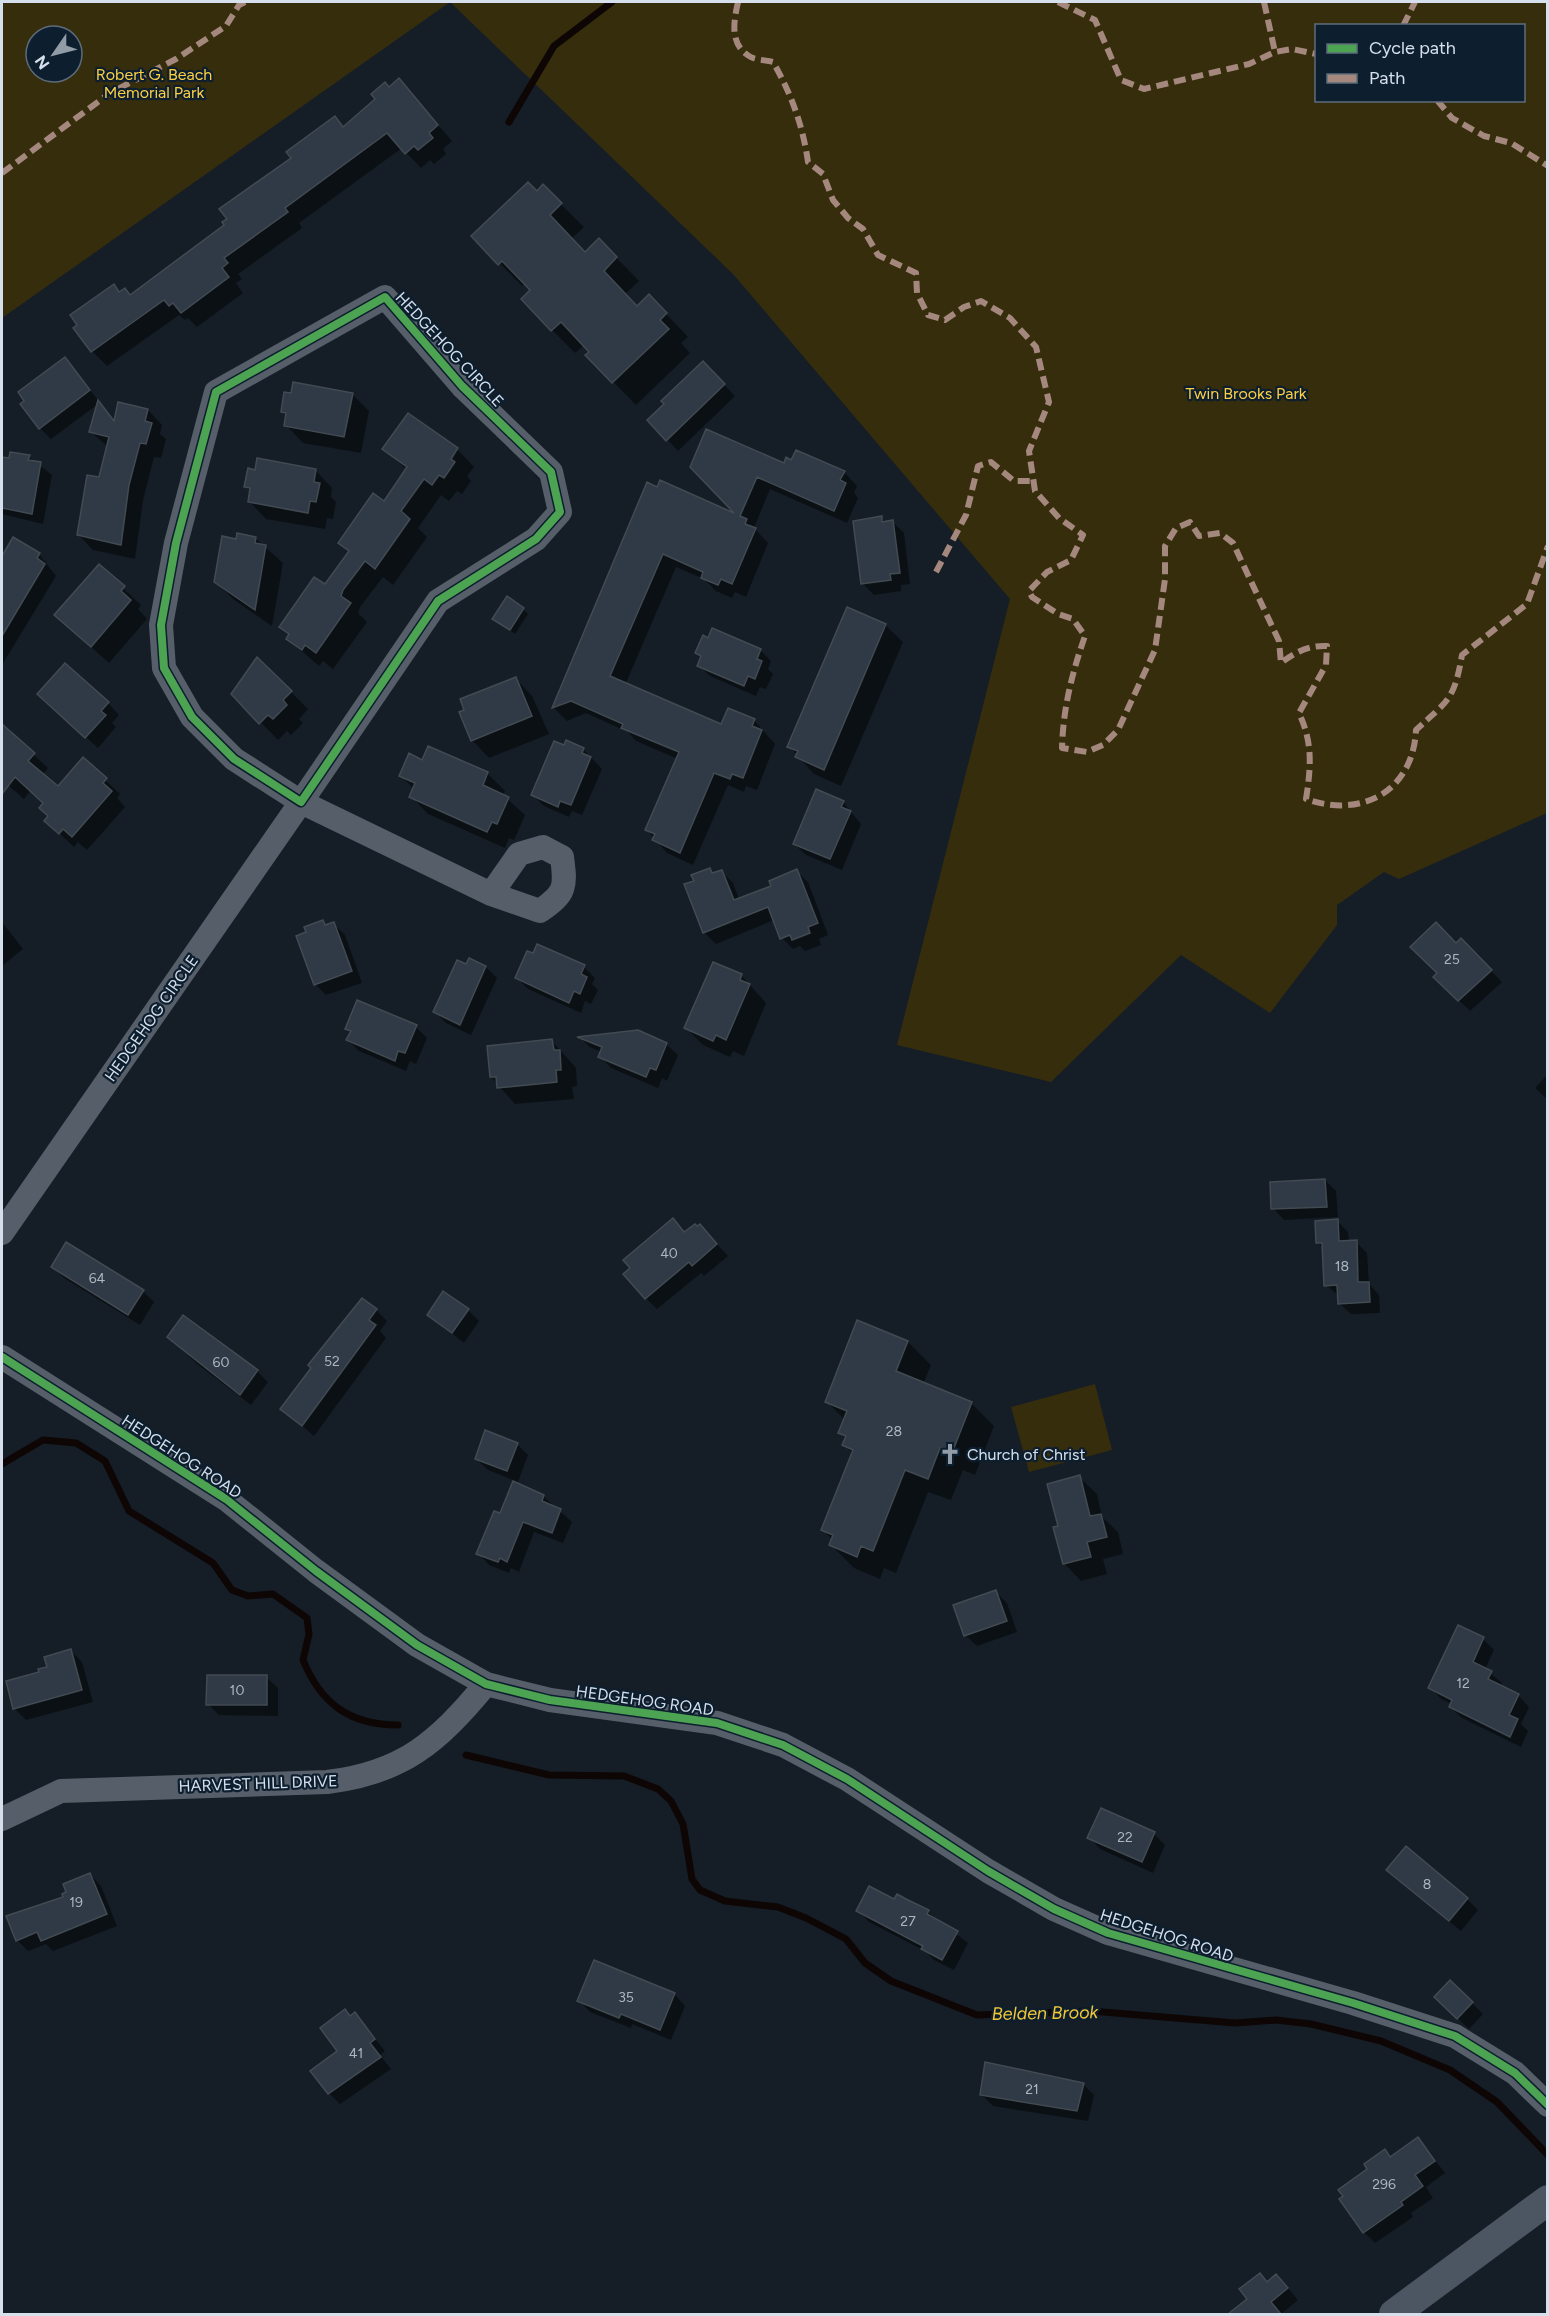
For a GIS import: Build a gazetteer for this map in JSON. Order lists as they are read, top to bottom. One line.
{"streets":{"street":["HEDGEHOG CIRCLE","HEDGEHOG ROAD","HARVEST HILL DRIVE"]},"crossings":[["HEDGEHOG ROAD","HARVEST HILL DRIVE"]],"water":["Belden Brook"],"parks":["Robert G. Beach Memorial Park","Twin Brooks Park"],"places":{"church":["Church of Christ"]},"house_numbers":["25","40","18","64","52","60","28","12","10","22","8","19","27","35","41","21","296"],"legend":["Cycle path","Path"],"north":"bottom left"}
